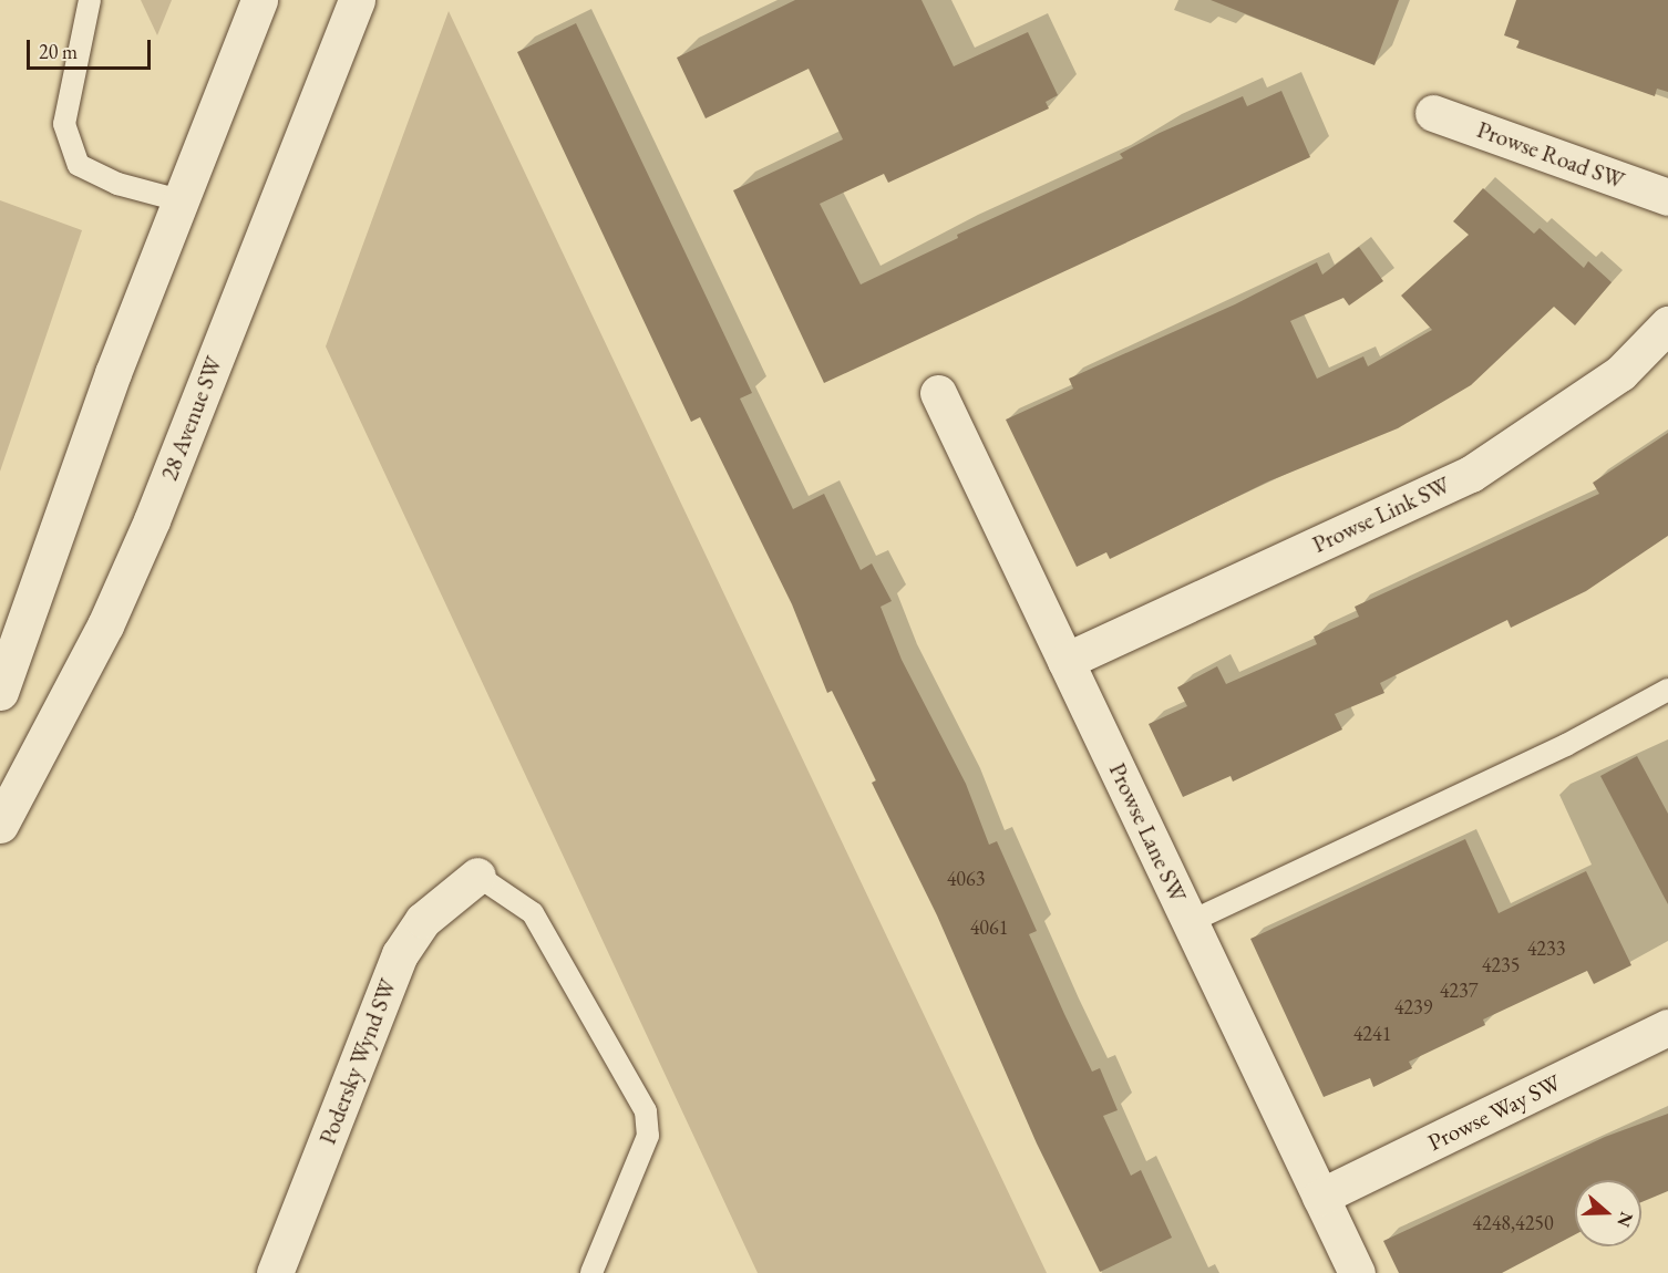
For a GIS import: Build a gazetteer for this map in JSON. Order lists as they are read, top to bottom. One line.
{"streets":{"street":["Prowse Road SW","28 Avenue SW","Prowse Link SW","Prowse Lane SW","Podersky Wynd SW","Prowse Way SW"]},"crossings":[["Prowse Link SW","Prowse Lane SW"],["Prowse Lane SW","Prowse Way SW"]],"house_numbers":["4063","4061","4233","4235","4237","4239","4241","4248,4250"],"scale_bar":"20 m","north":"right"}
